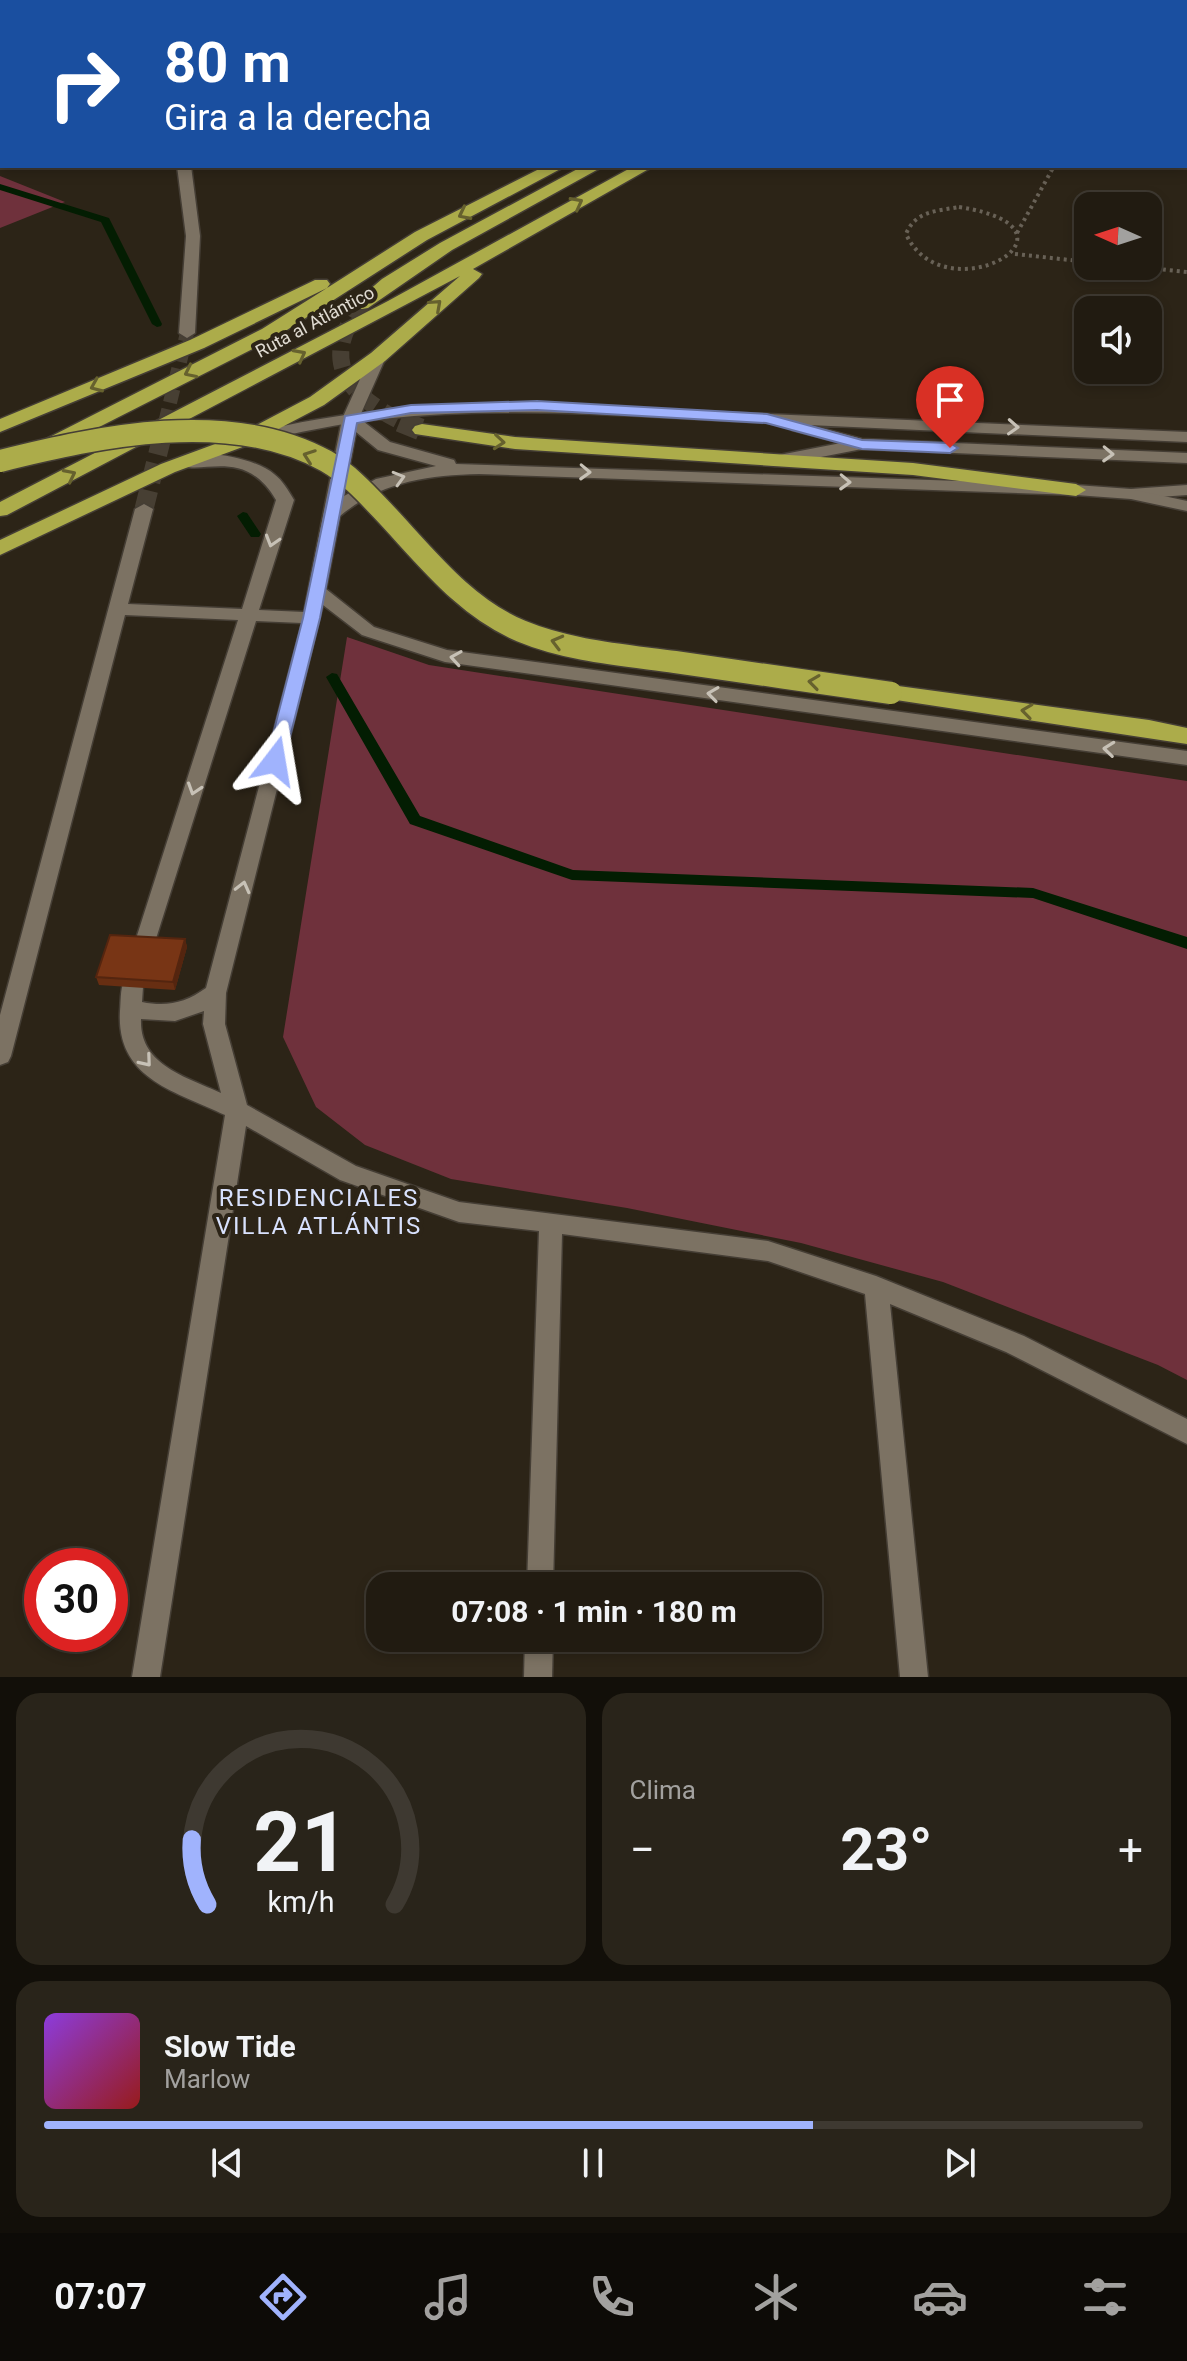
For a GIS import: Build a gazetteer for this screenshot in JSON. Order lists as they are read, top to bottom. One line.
{"streets":{"highway":["Ruta al Atlántico"]},"districts":["RESIDENCIALES VILLA ATLÁNTIS"],"north":"left","page":{"turn":["80 m","Gira a la derecha"],"limit":"30","trip":"07:08 · 1 min · 180 m","tile":"Clima","heat":["−","23°","+"],"song":["Slow Tide","Marlow"],"tabs":"07:07","gauge":["21","km/h"]}}
